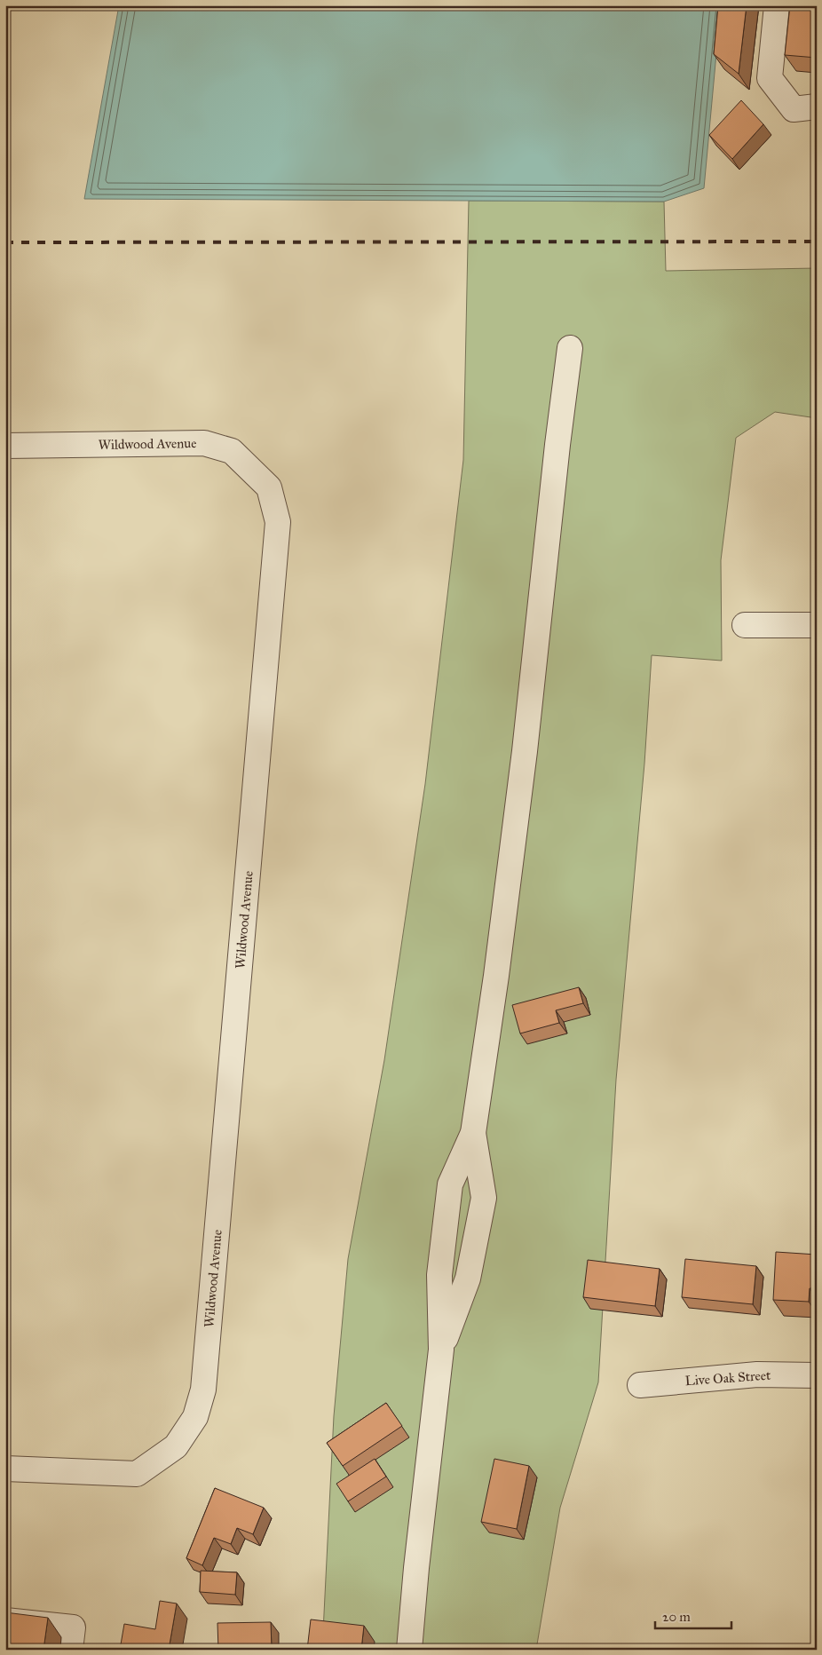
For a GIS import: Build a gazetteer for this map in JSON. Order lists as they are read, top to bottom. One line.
{"streets":{"street":["Wildwood Avenue","Live Oak Street"]},"scale_bar":"20 m"}
